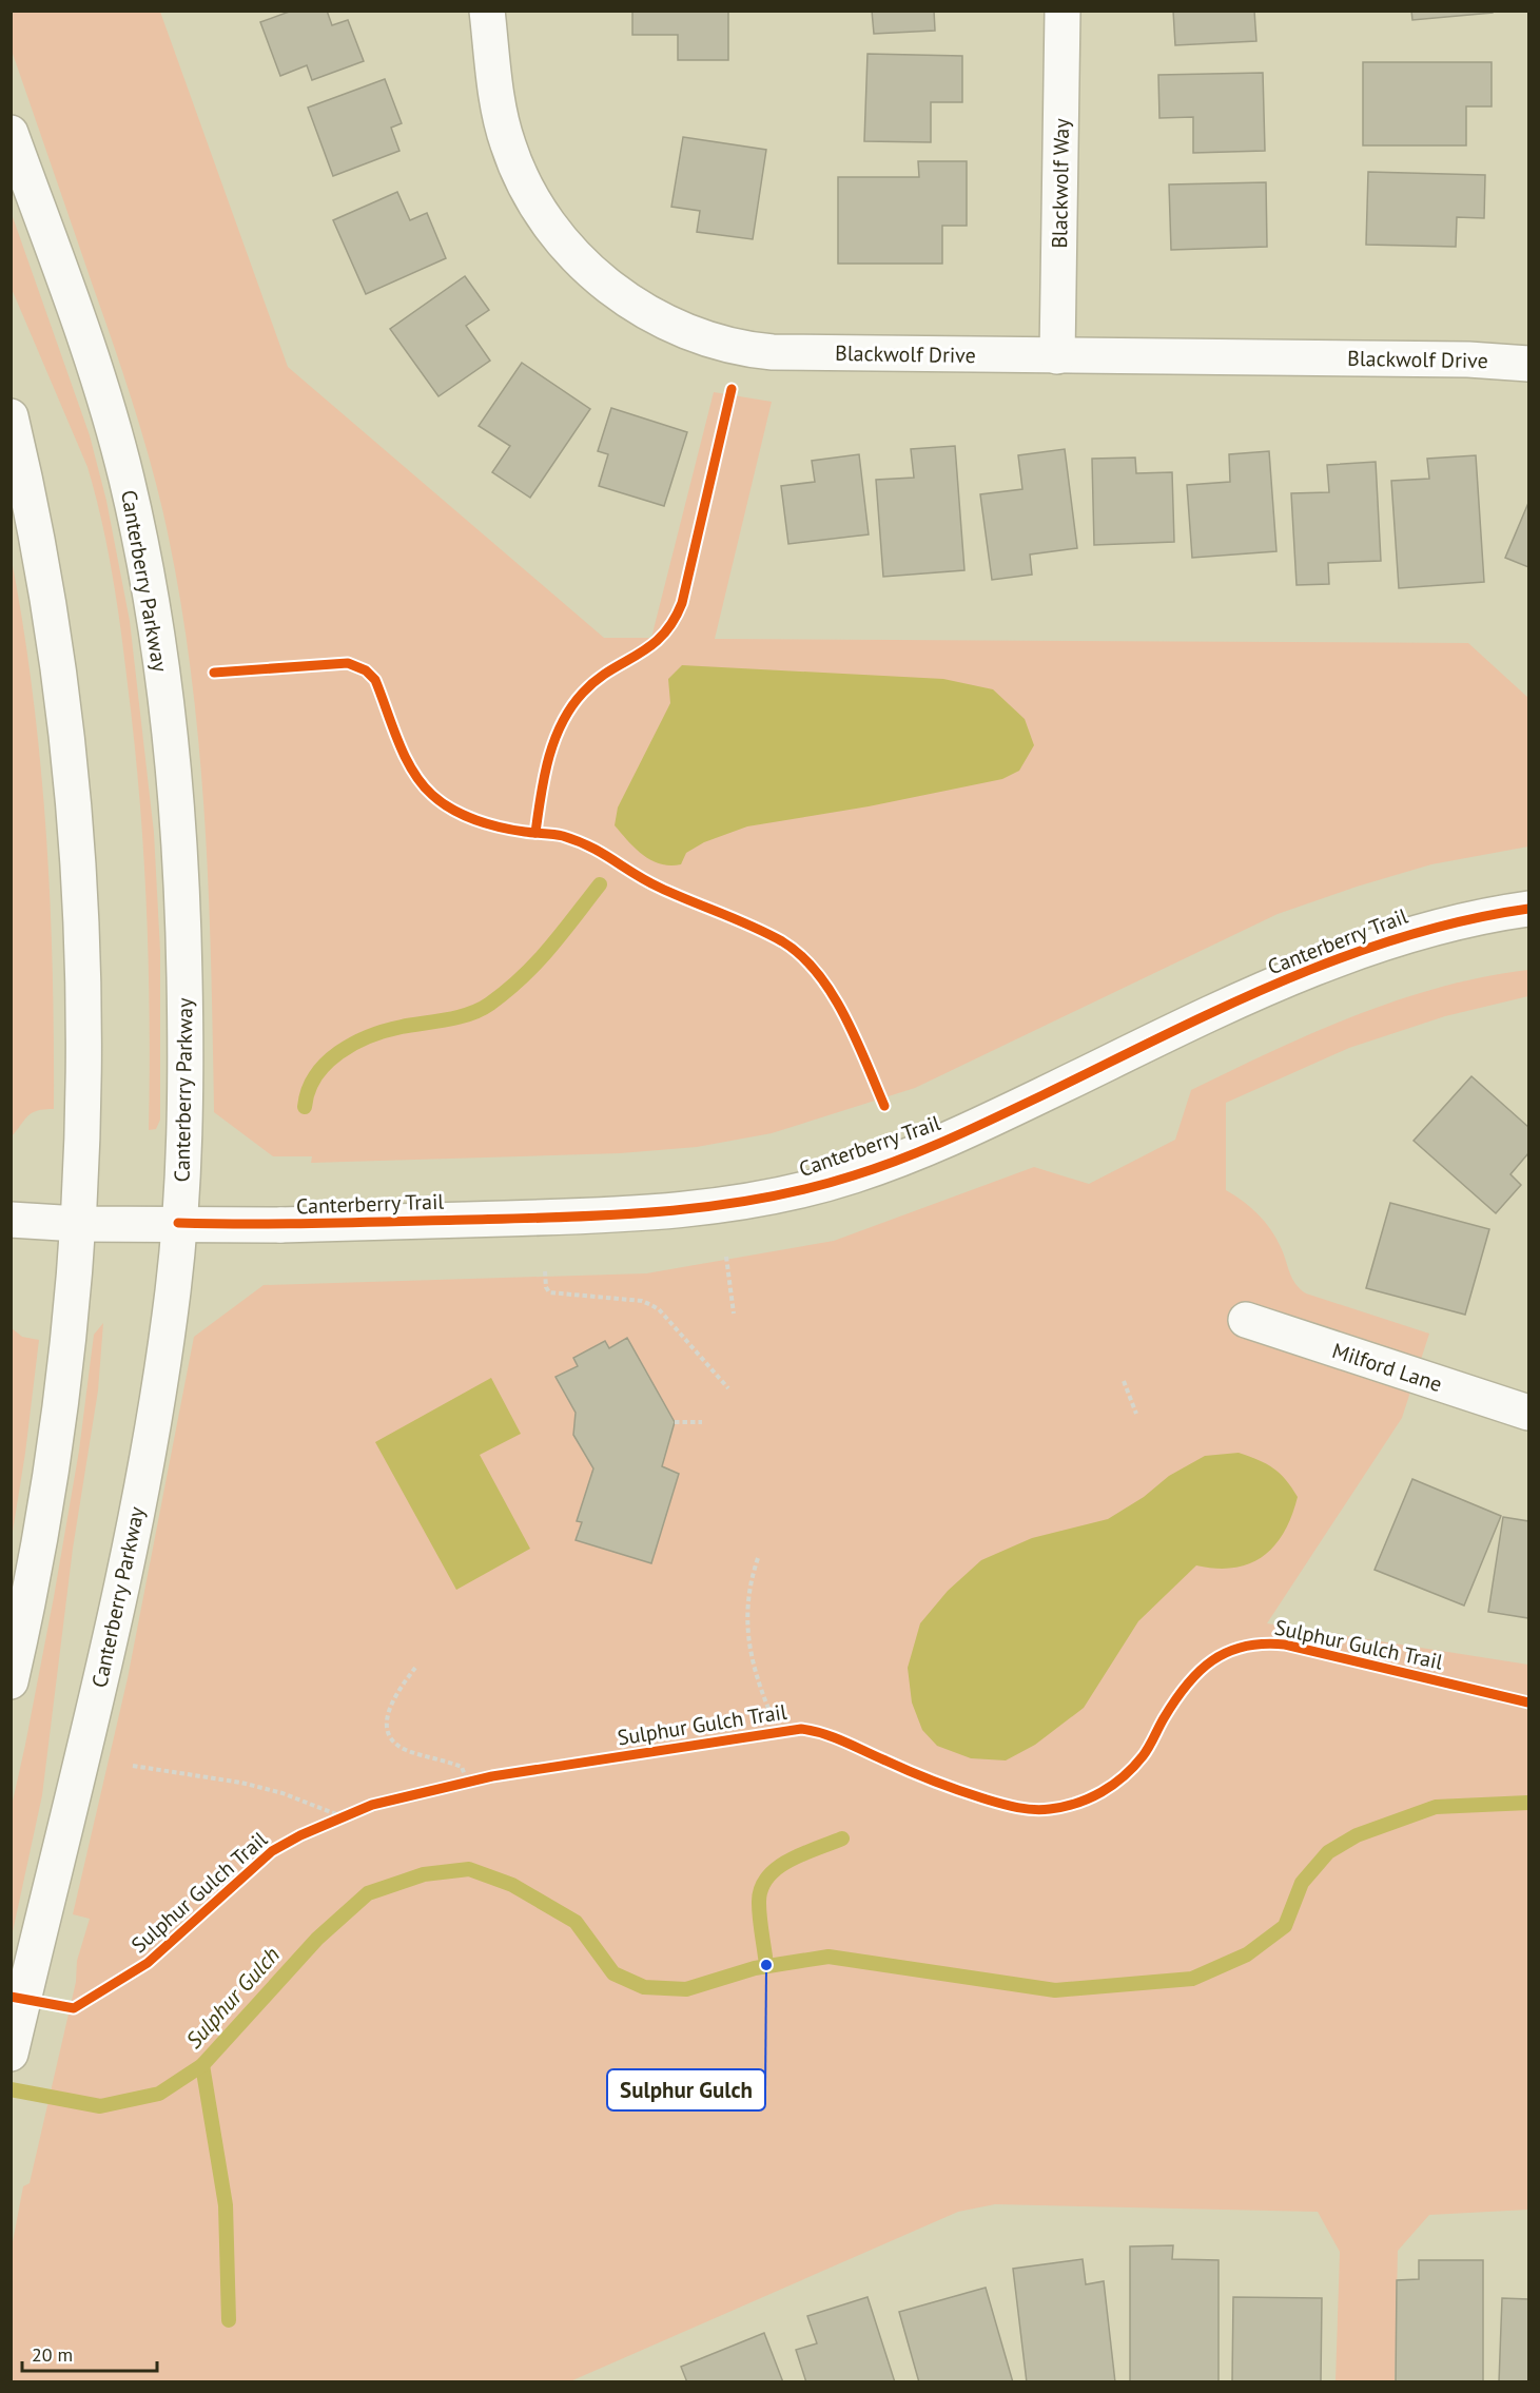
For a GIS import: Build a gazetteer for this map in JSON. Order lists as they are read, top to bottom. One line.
{"streets":{"street":["Blackwolf Way","Blackwolf Drive","Canterberry Parkway","Canterberry Trail","Milford Lane"],"cycle path":["Sulphur Gulch Trail"]},"crossings":[["Blackwolf Way","Blackwolf Drive"],["Canterberry Parkway","Canterberry Trail"]],"water":["Sulphur Gulch"],"places":["Sulphur Gulch"],"scale_bar":"20 m"}
